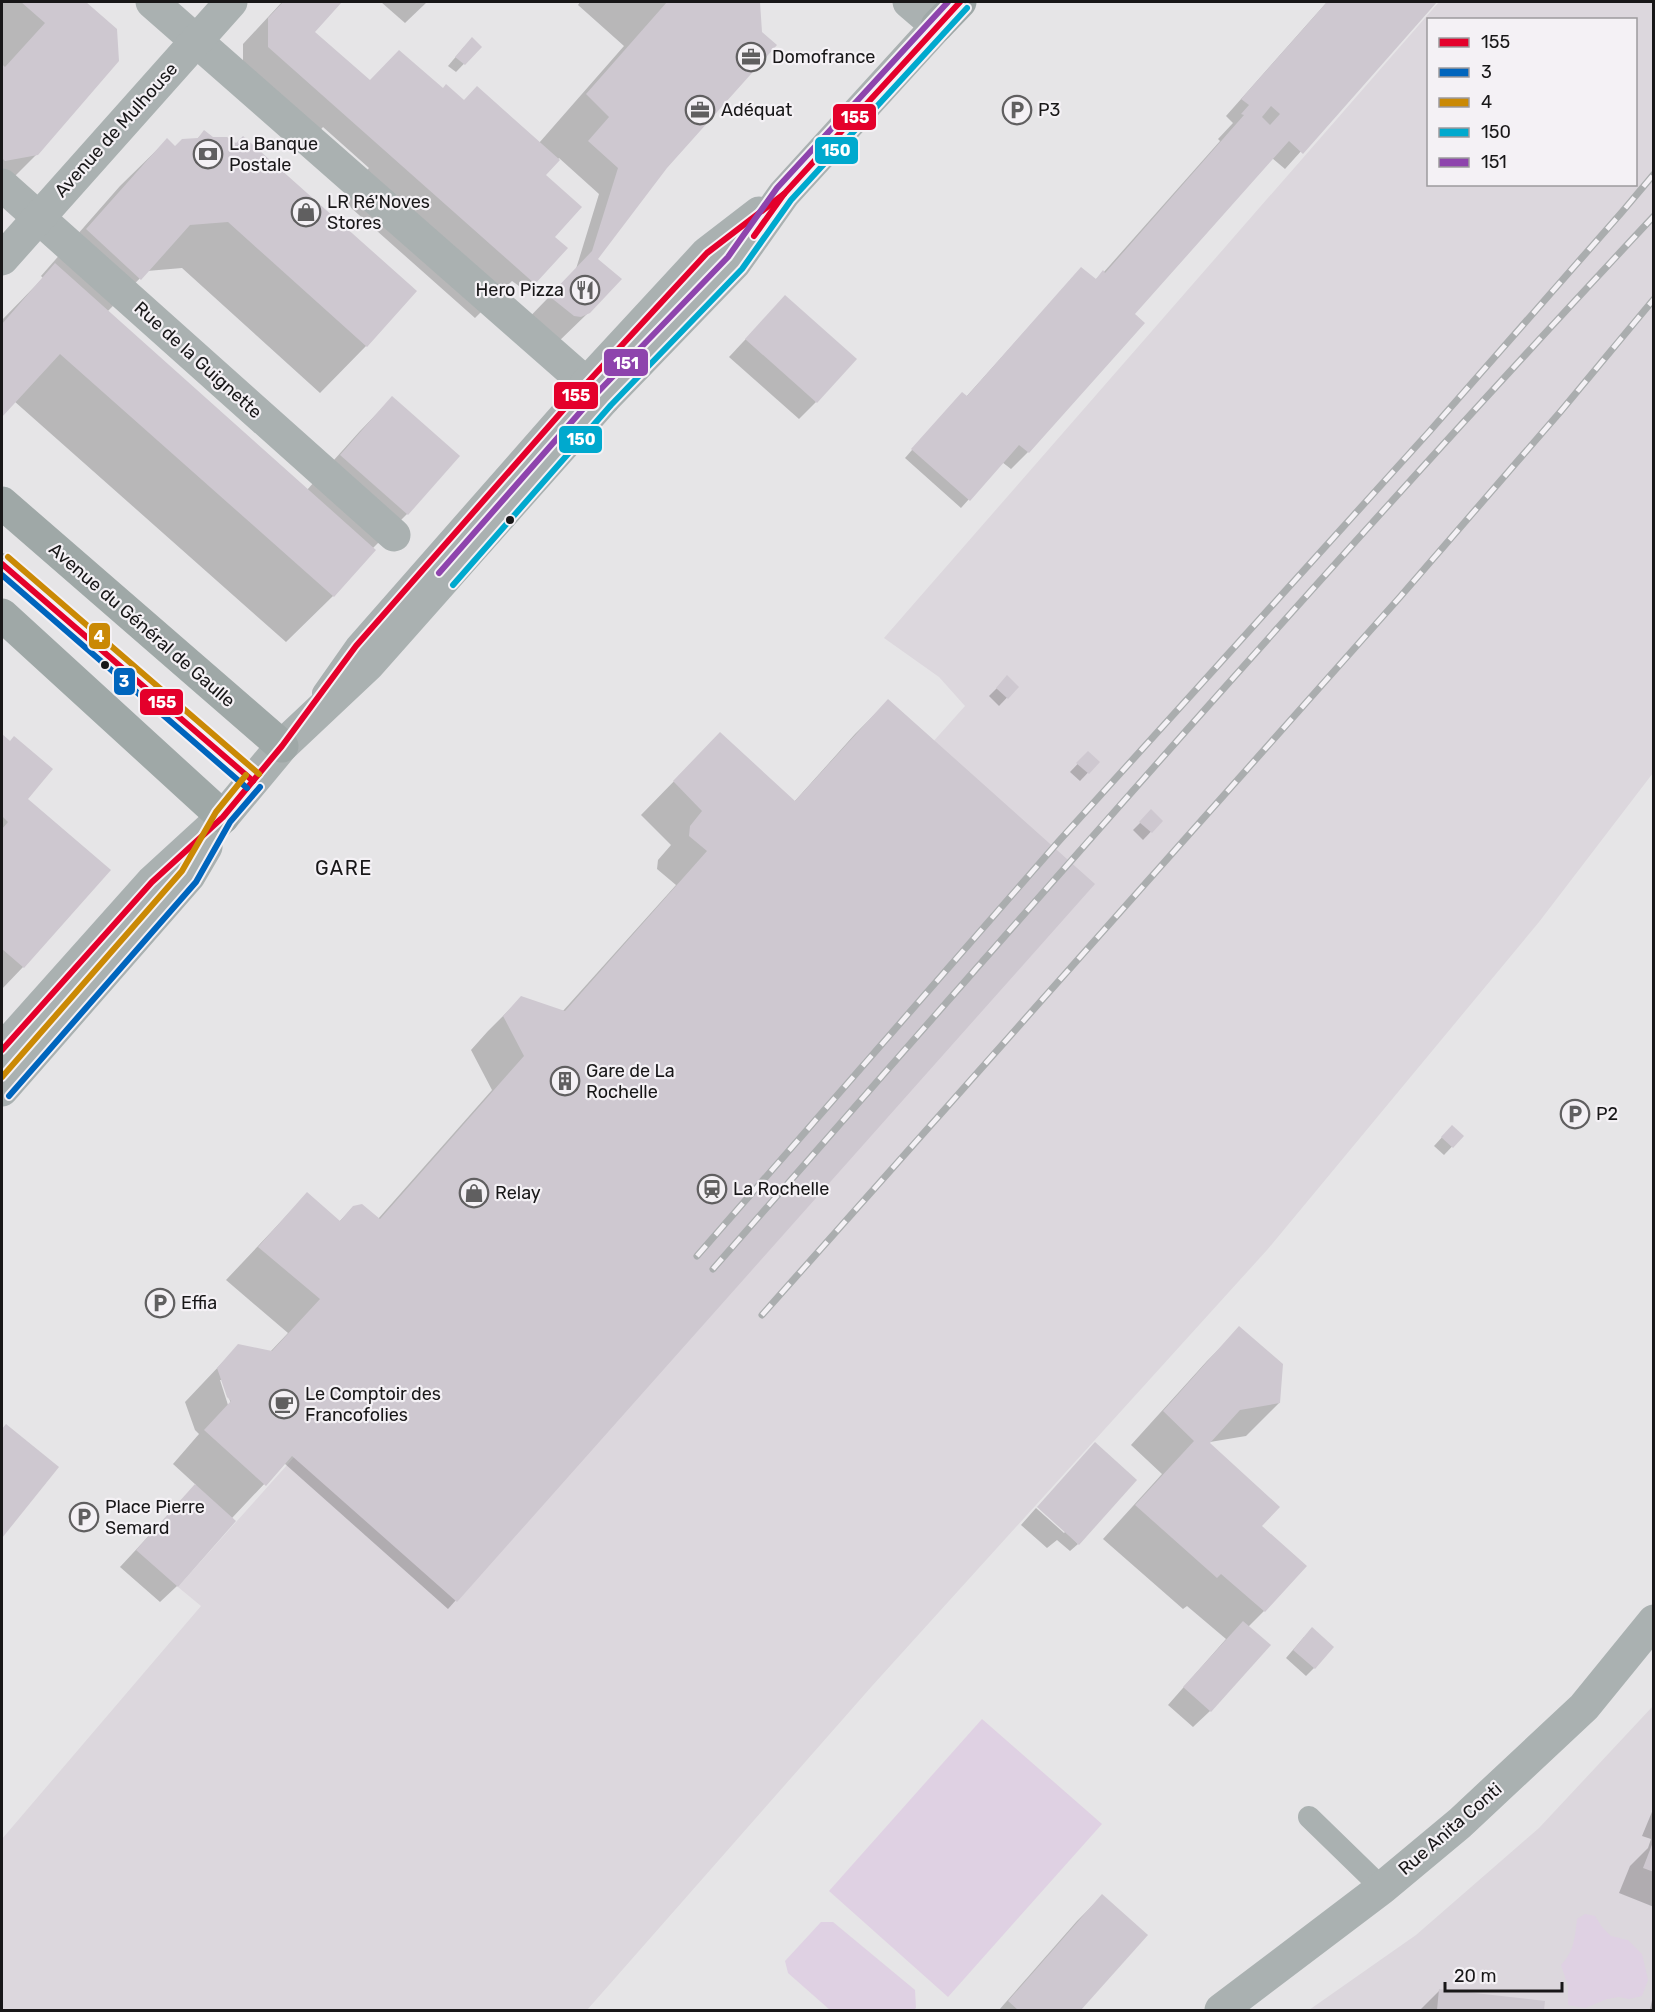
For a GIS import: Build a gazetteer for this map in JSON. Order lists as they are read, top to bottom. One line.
{"streets":{"main road":["Avenue du Général de Gaulle"],"street":["Avenue de Mulhouse","Rue de la Guignette","Rue Anita Conti"]},"crossings":[["Avenue de Mulhouse","Rue de la Guignette"]],"districts":["GARE"],"places":{"office":["Domofrance","Adéquat"],"parking":["P3","P2","Effia","Place Pierre Semard"],"bank":["La Banque Postale"],"shop":["LR Ré'Noves Stores","Relay"],"restaurant":["Hero Pizza"],"building":["Gare de La Rochelle"],"station":["La Rochelle"],"cafe":["Le Comptoir des Francofolies"]},"lines":["transit line 155","transit line 151","transit line 150","transit line 4","transit line 3"],"legend":["155","3","4","150","151"],"scale_bar":"20 m"}
